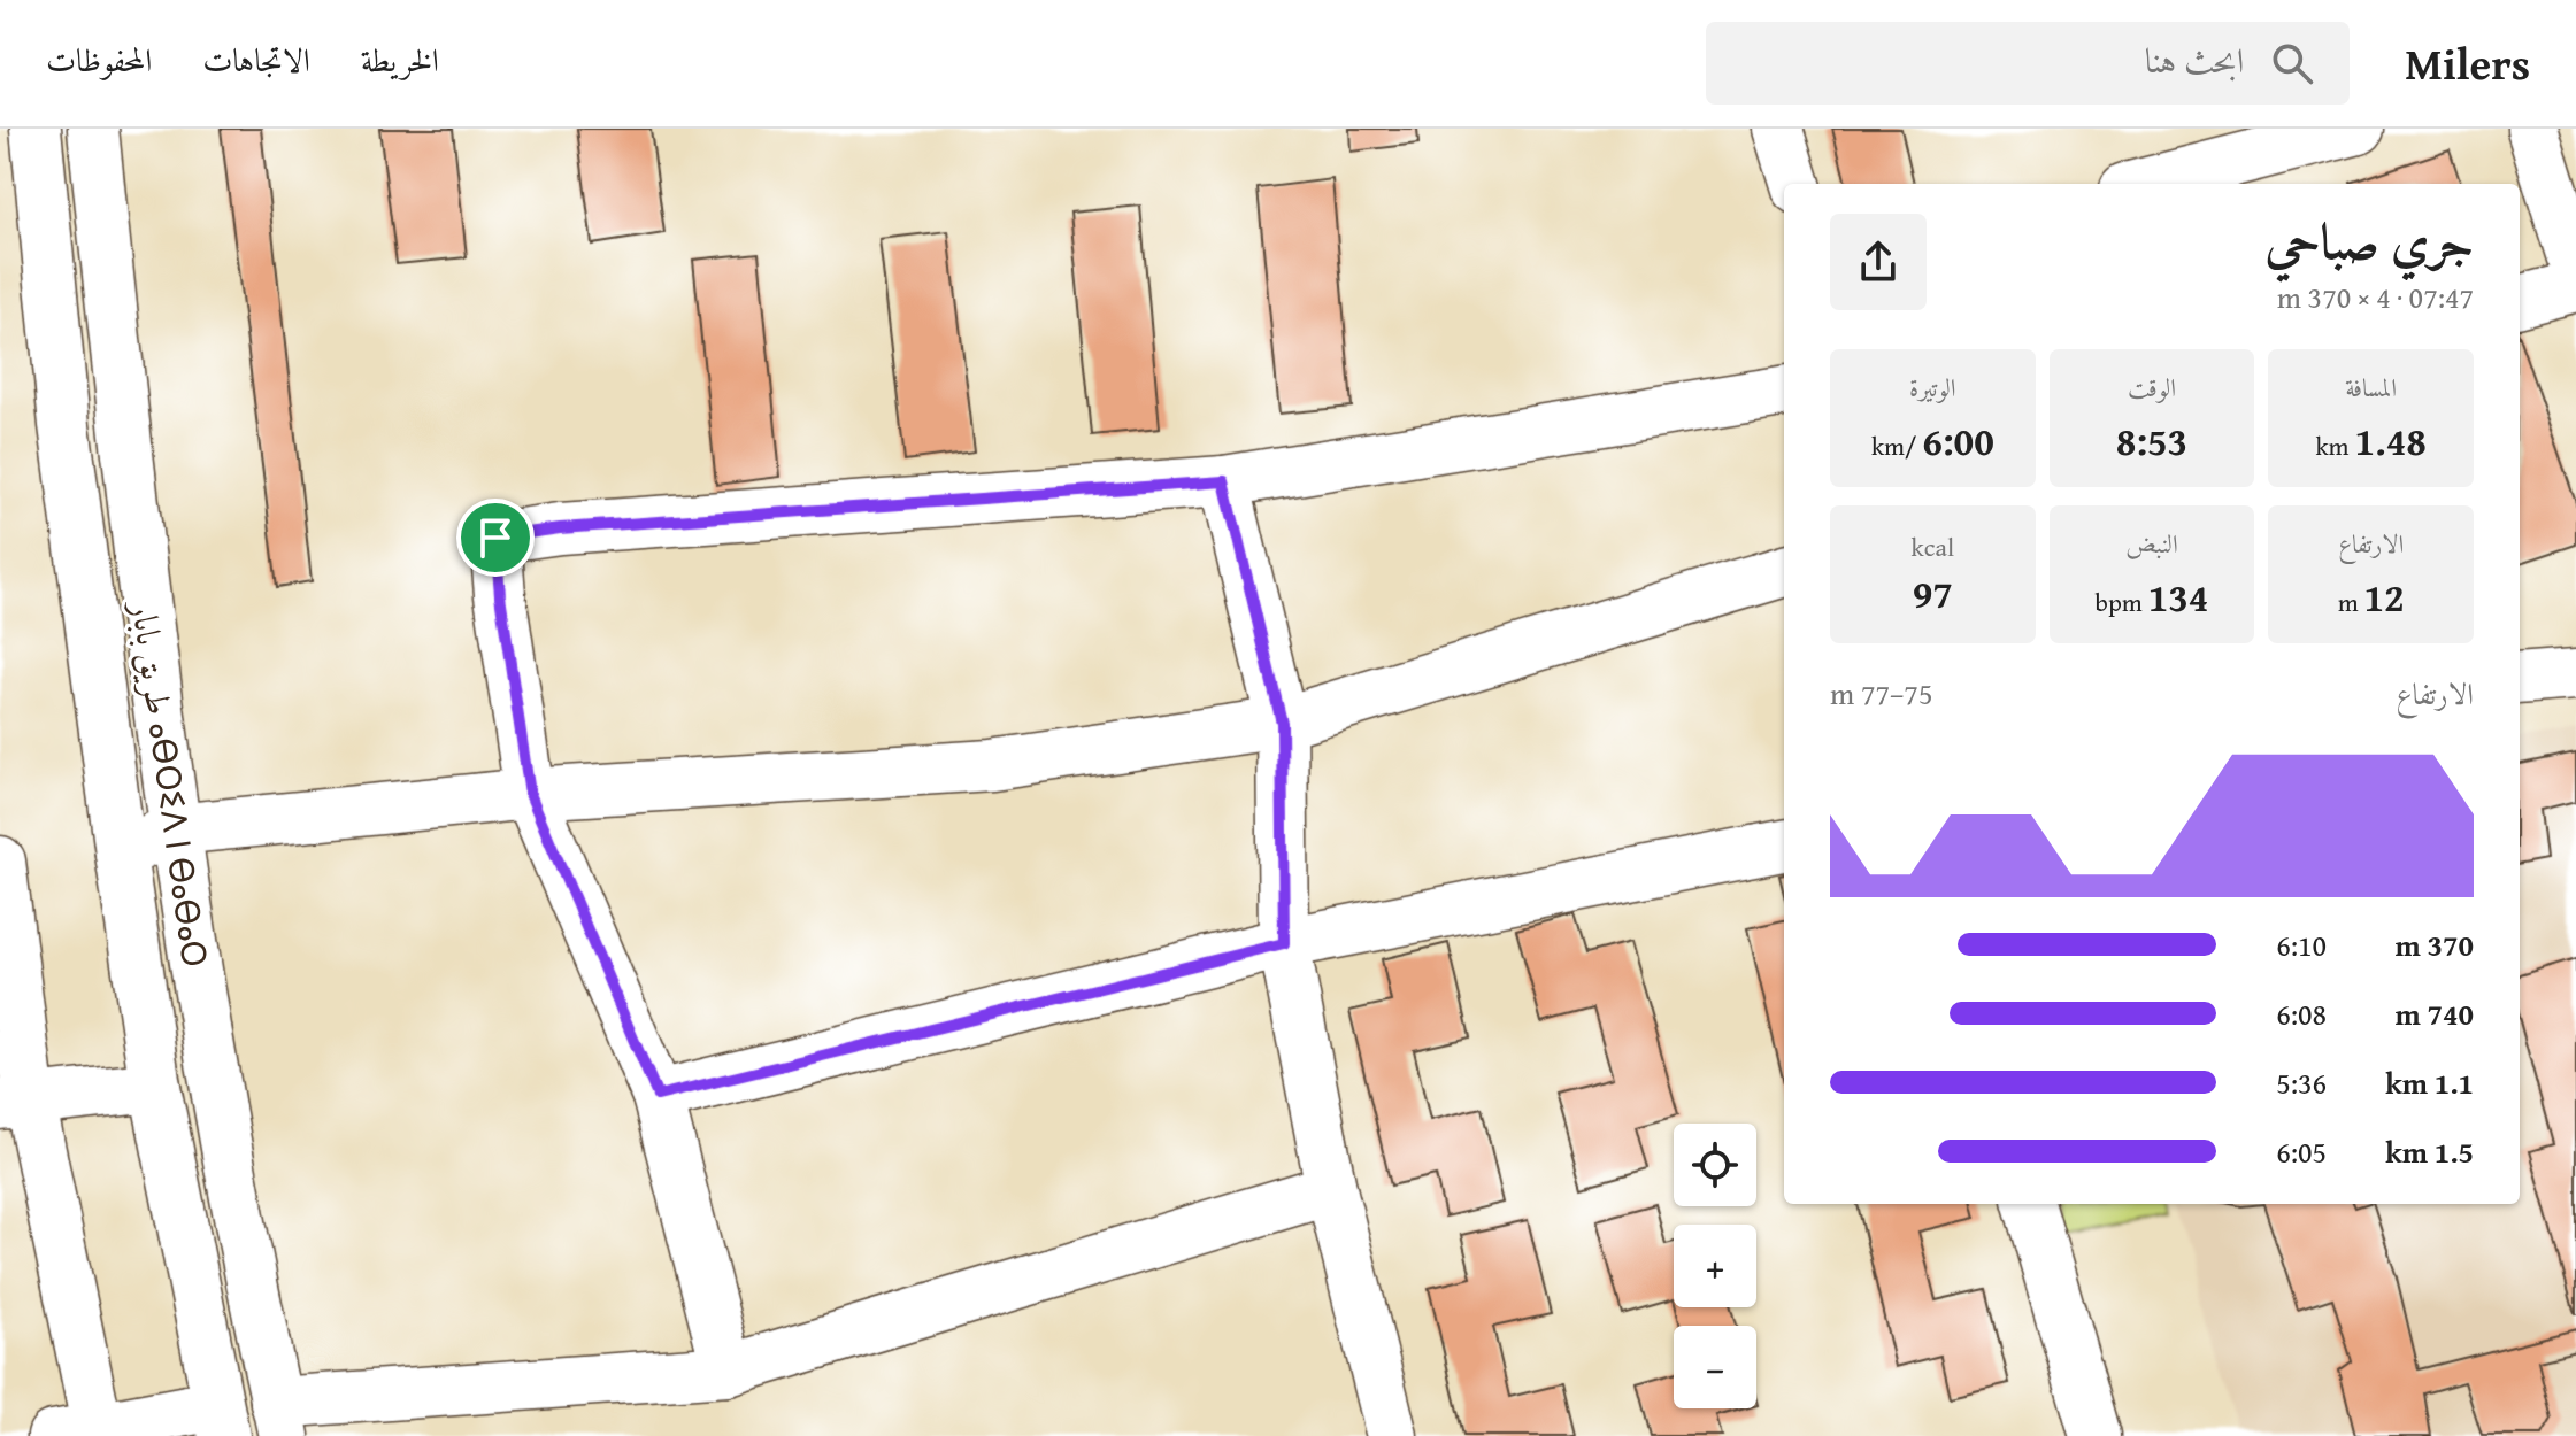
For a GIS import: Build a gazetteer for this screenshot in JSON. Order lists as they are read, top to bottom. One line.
{"streets":{"street":["طريق بابار ⴰⴱⵔⵉⴷ ⵏ ⴱⴰⴱⴰⵔ"]},"page":{"header":"Milers","search":"ابحث هنا","nav":["الخريطة","الاتجاهات","المحفوظات"],"heading":["جري صباحي","07:47 · 4 × 370 m"],"stats":[["المسافة","1.48 km"],["الوقت","8:53"],["الوتيرة","6:00 /km"],["الارتفاع","12 m"],["النبض","134 bpm"],["kcal","97"]],"chart":["الارتفاع","75–77 m"],"list":[{"name":"370 m","note":"6:10"},{"name":"740 m","note":"6:08"},{"name":"1.1 km","note":"5:36"},{"name":"1.5 km","note":"6:05"}],"map_buttons":["+","−"]}}
